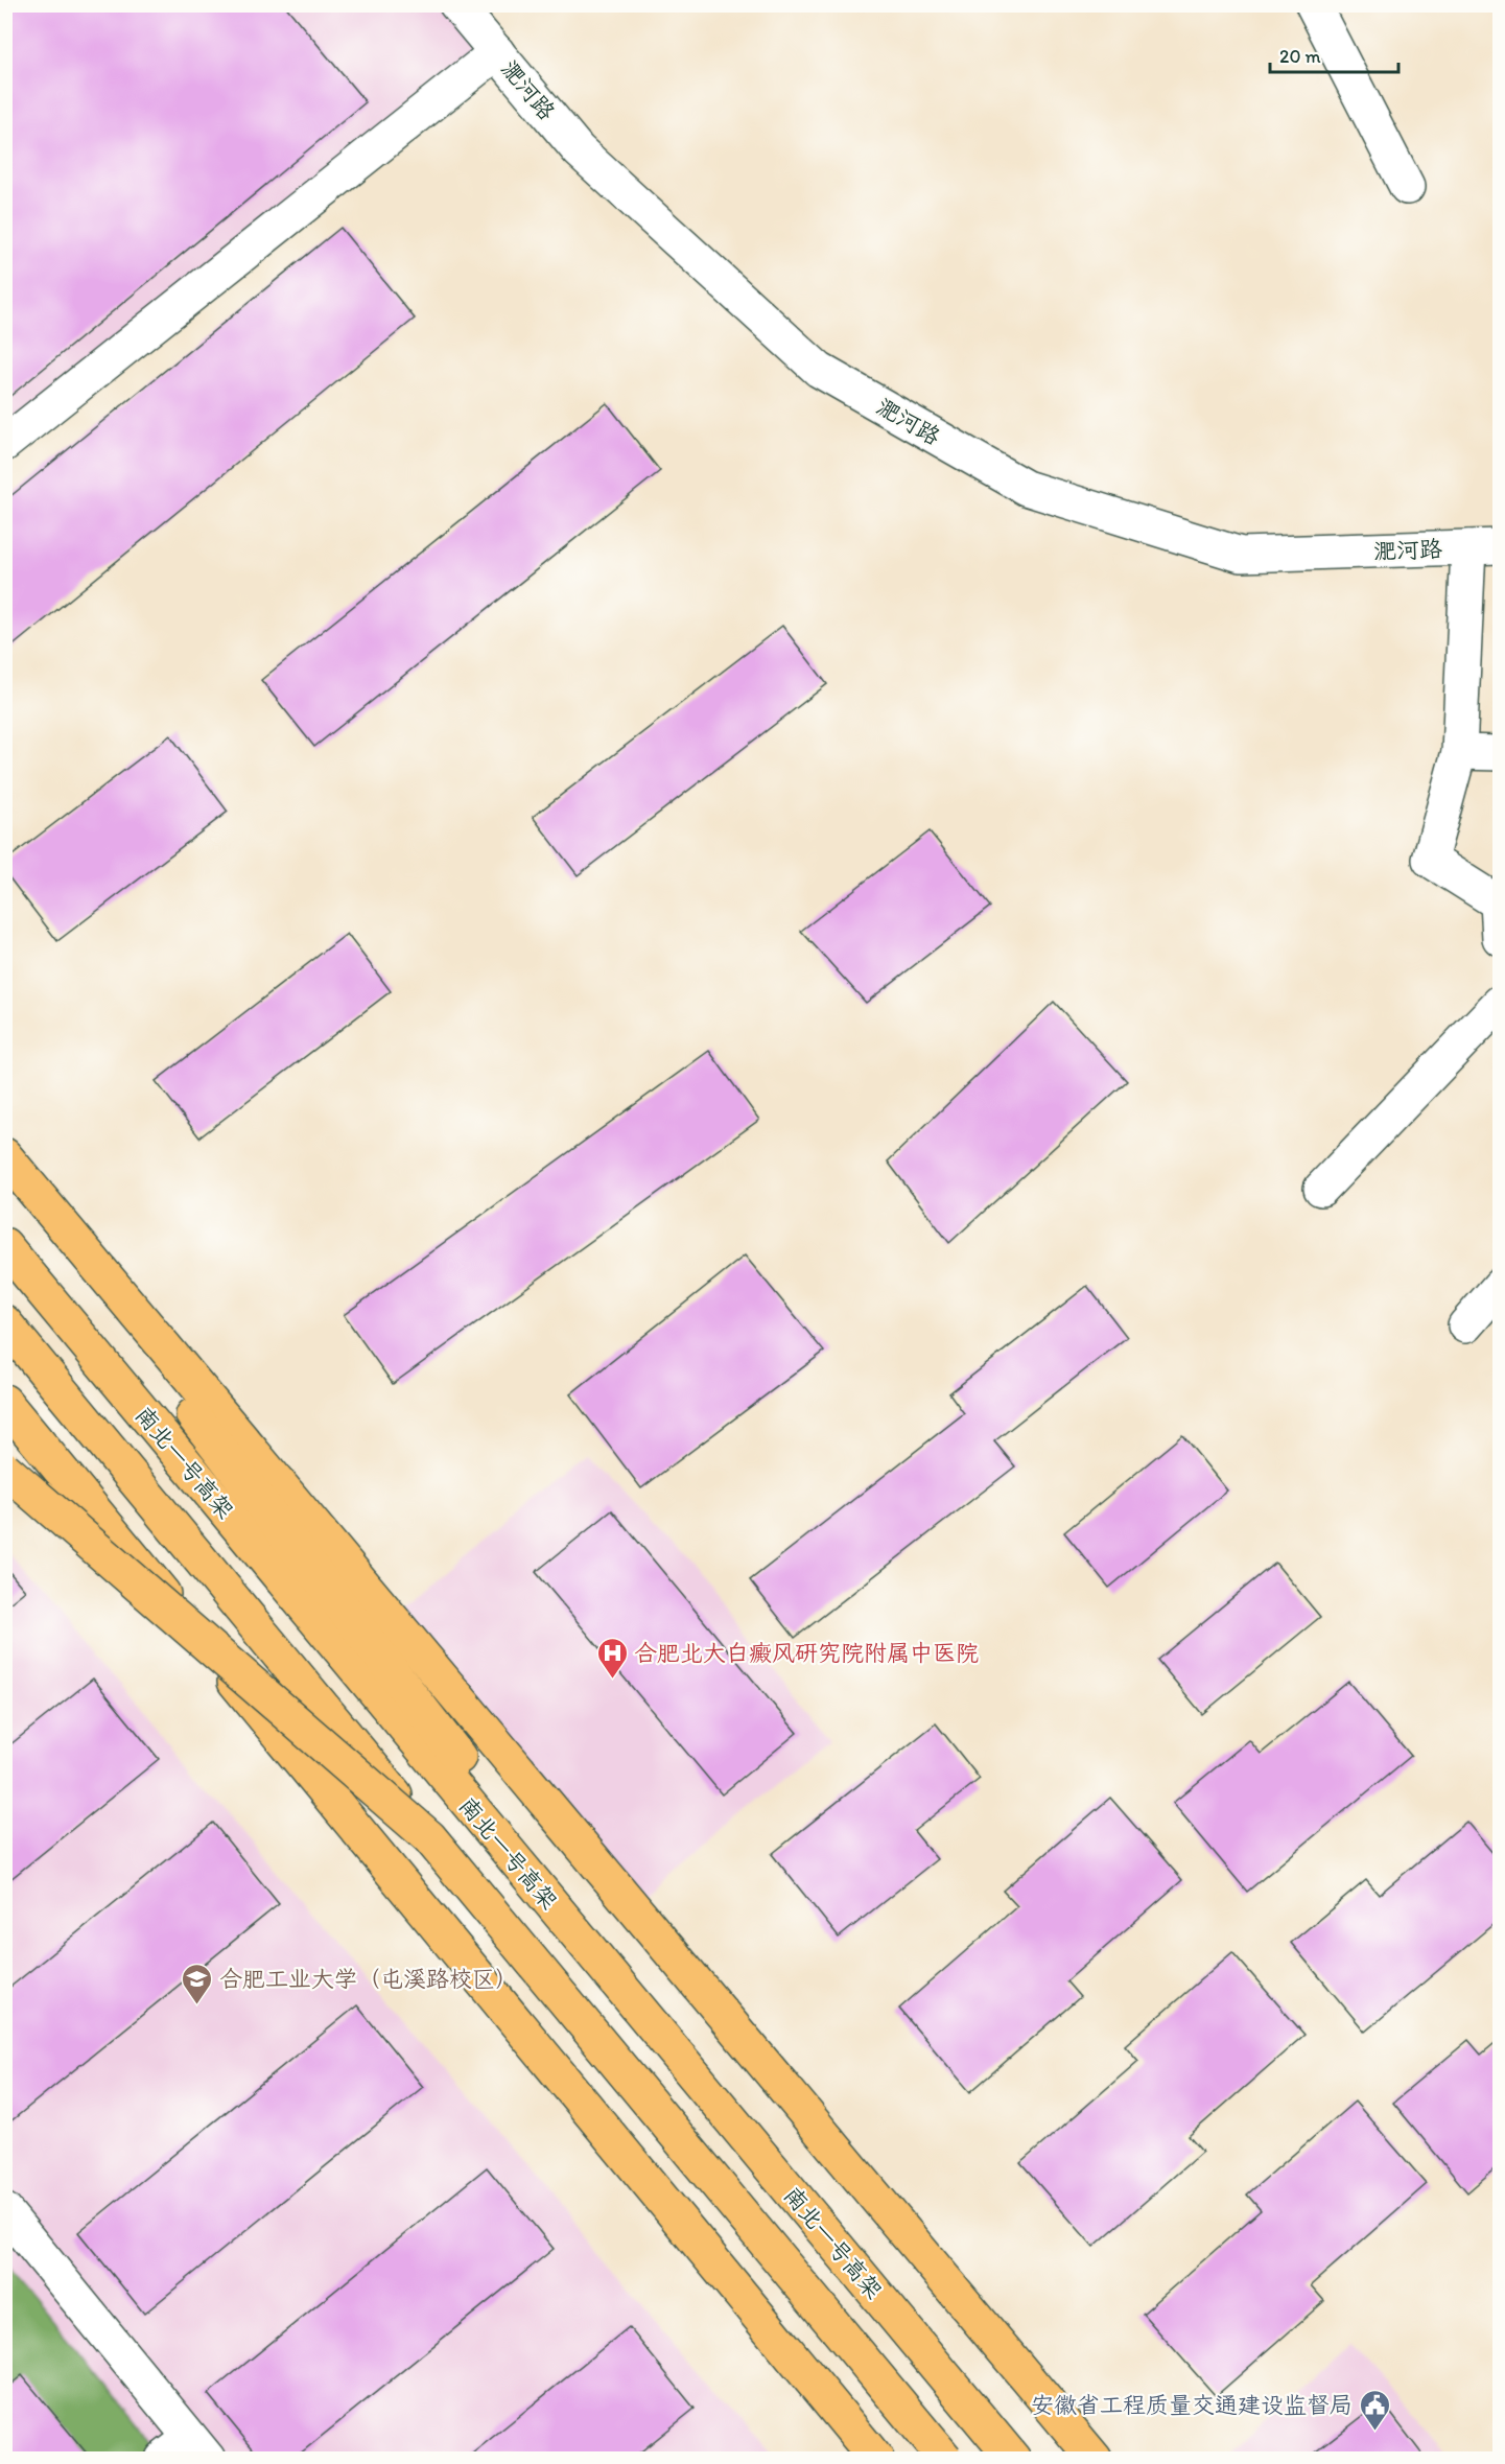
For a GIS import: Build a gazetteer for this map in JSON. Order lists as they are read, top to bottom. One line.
{"streets":{"highway":["南北一号高架"],"street":["淝河路"]},"places":{"hospital":["合肥北大白癜风研究院附属中医院"],"school or university":["合肥工业大学（屯溪路校区）"],"public building":["安徽省工程质量交通建设监督局"]},"scale_bar":"20 m"}
